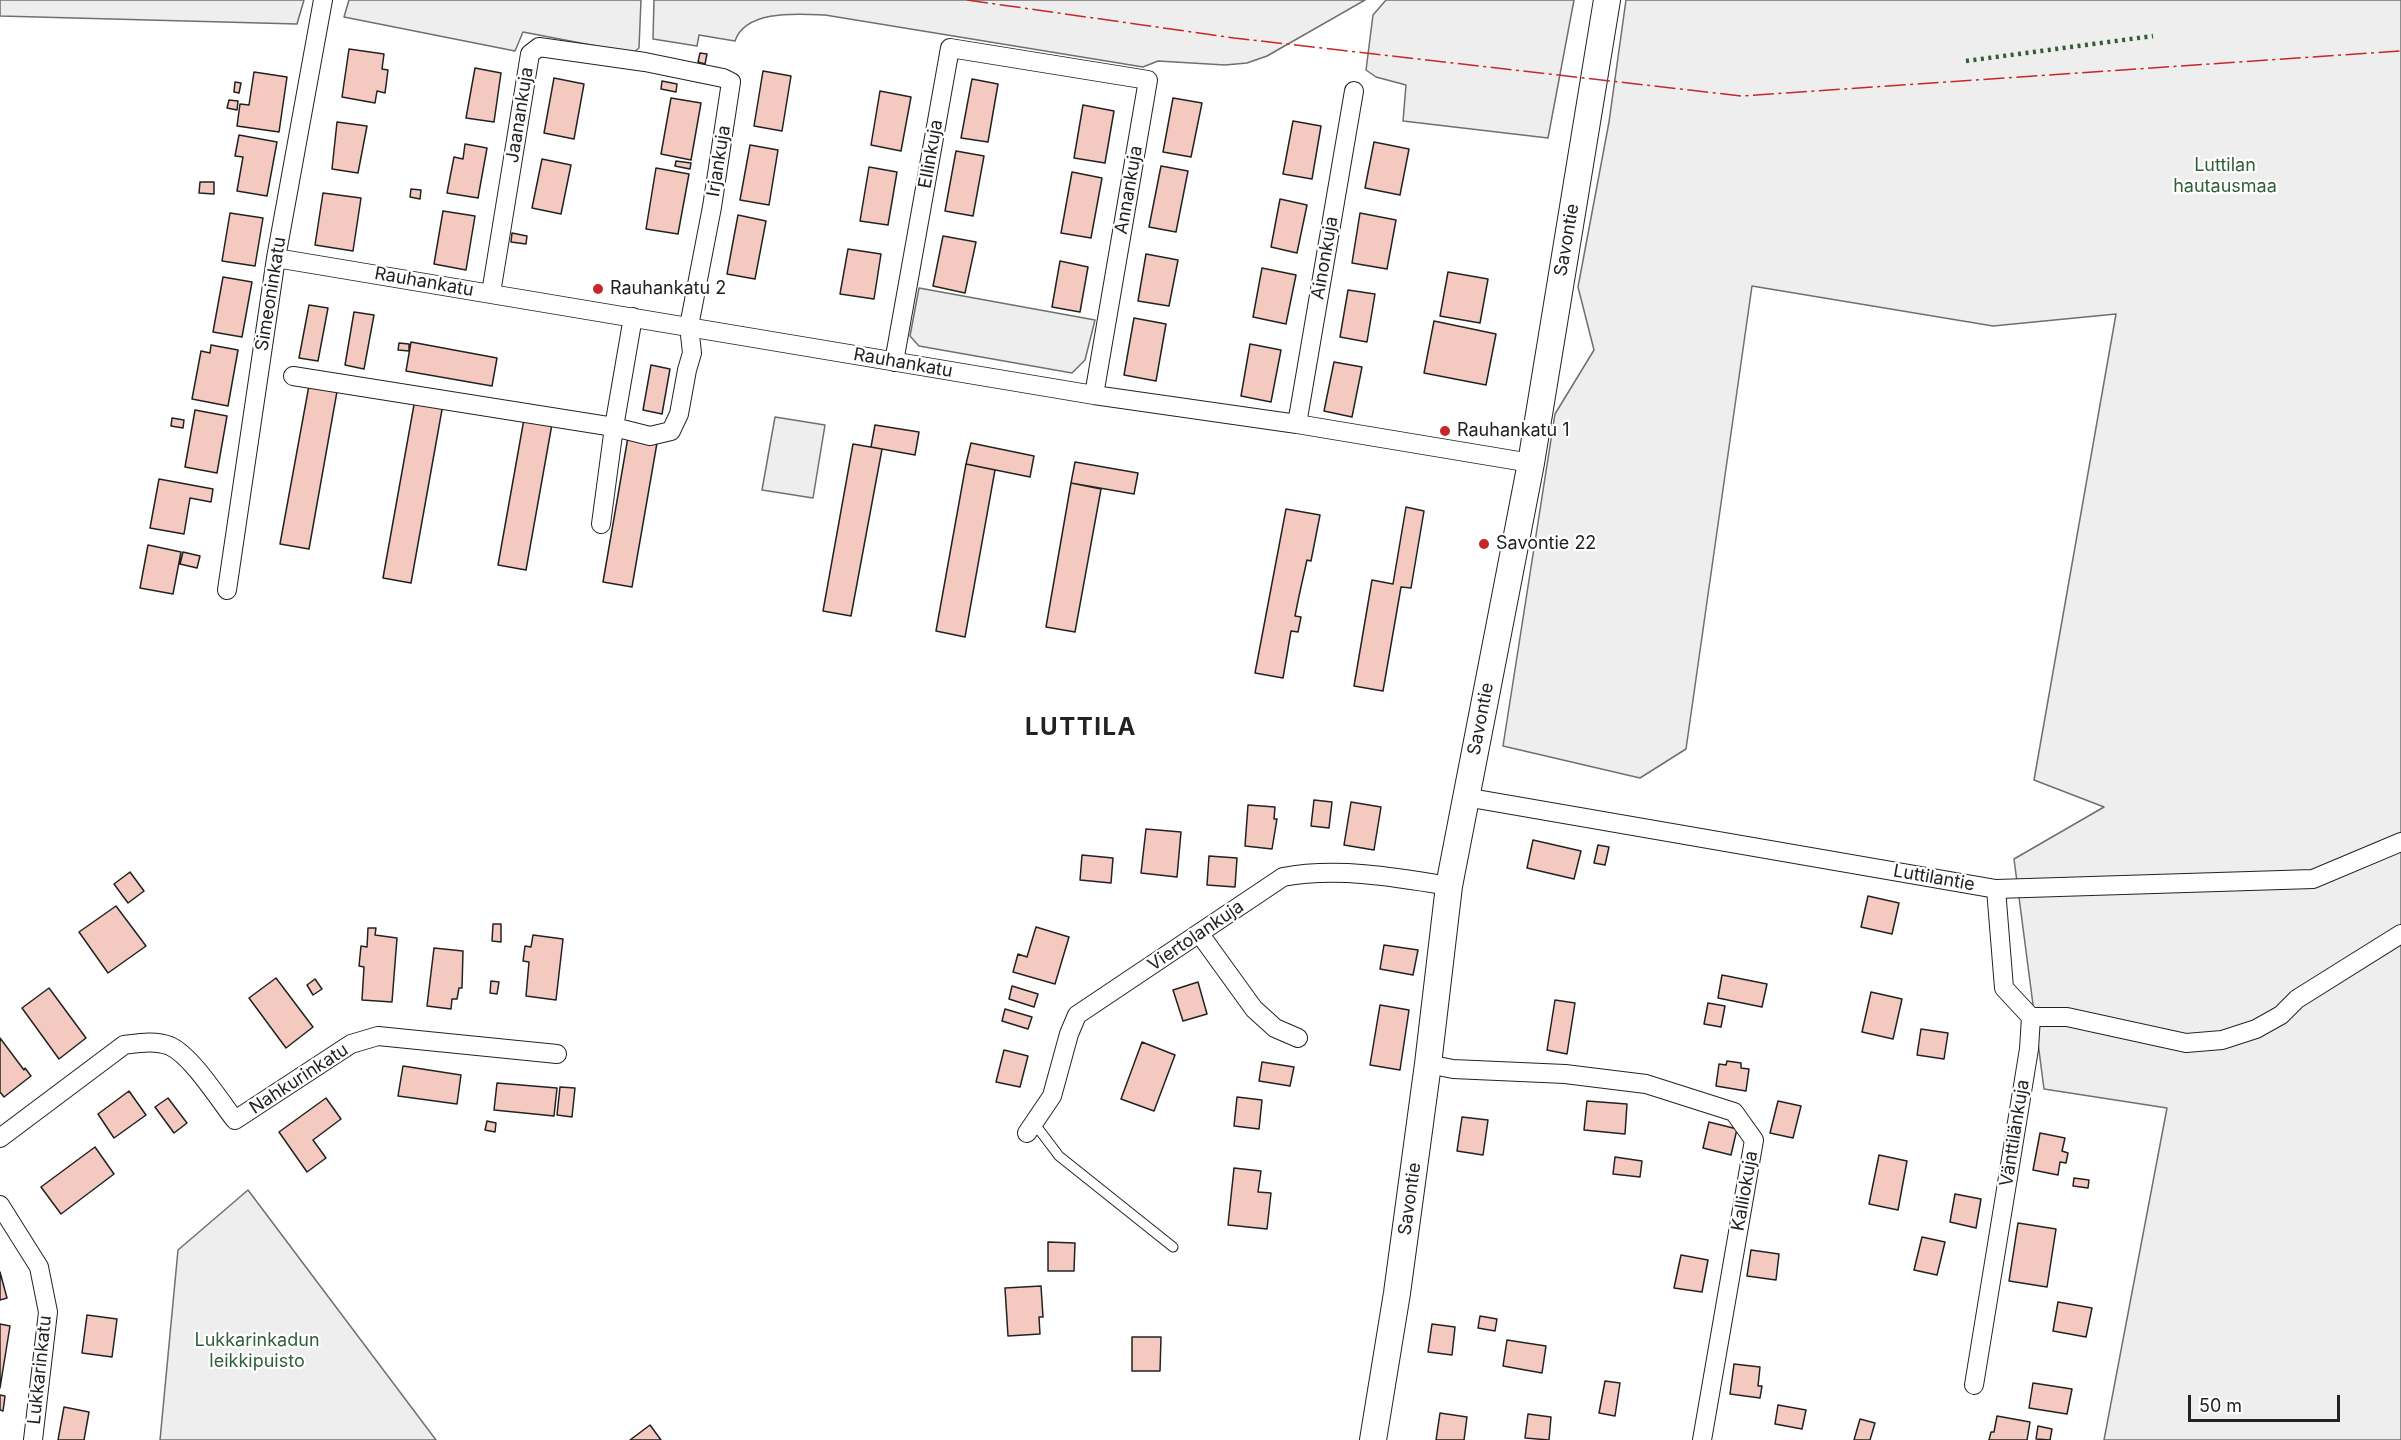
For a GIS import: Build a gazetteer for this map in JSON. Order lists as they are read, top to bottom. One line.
{"streets":{"street":["Jaanankuja","Ellinkuja","Irjankuja","Annankuja","Savontie","Ainonkuja","Rauhankatu","Simeoninkatu","Luttilantie","Viertolankuja","Nahkurinkatu","Vänttilänkuja","Kalliokuja","Lukkarinkatu"]},"crossings":[["Jaanankuja","Irjankuja"],["Jaanankuja","Rauhankatu"],["Ellinkuja","Annankuja"],["Ellinkuja","Rauhankatu"],["Irjankuja","Rauhankatu"],["Annankuja","Rauhankatu"],["Savontie","Rauhankatu"],["Savontie","Luttilantie"],["Savontie","Viertolankuja"],["Savontie","Kalliokuja"],["Ainonkuja","Rauhankatu"],["Rauhankatu","Simeoninkatu"]],"districts":["LUTTILA"],"parks":["Luttilan hautausmaa","Lukkarinkadun leikkipuisto"],"places":["Rauhankatu 2","Rauhankatu 1","Savontie 22"],"scale_bar":"50 m"}
